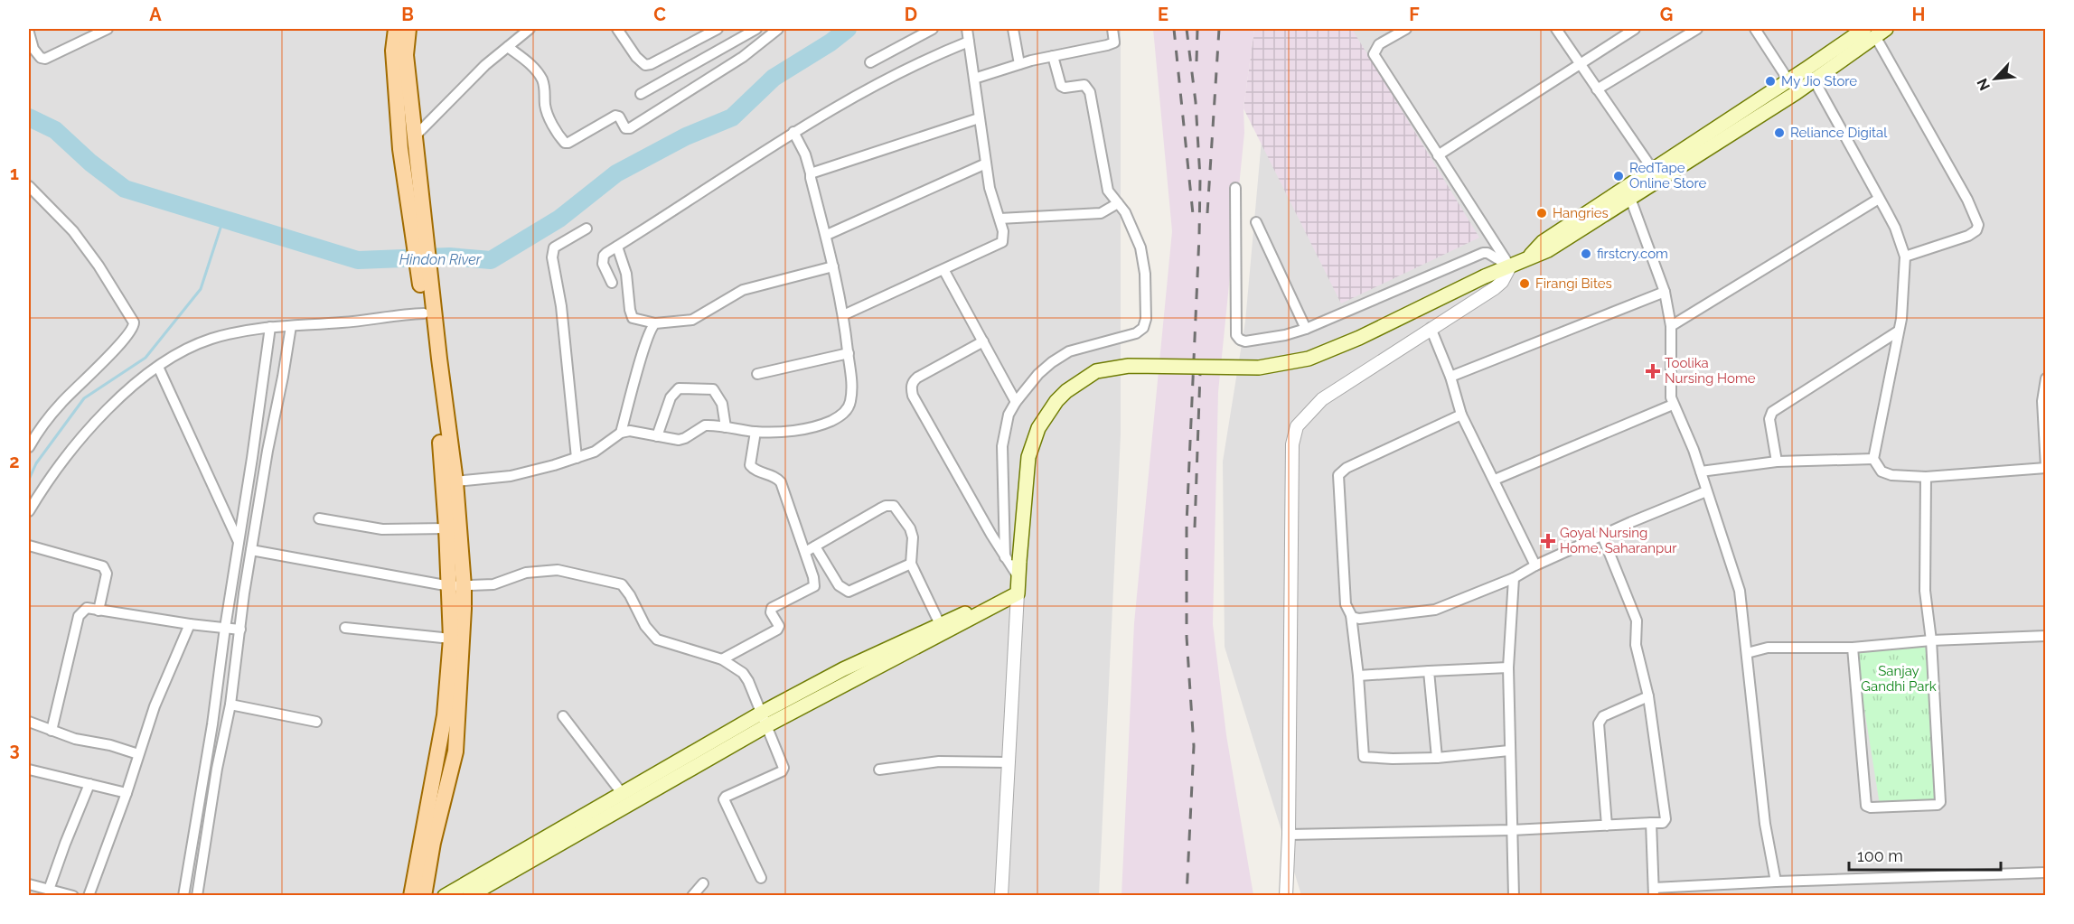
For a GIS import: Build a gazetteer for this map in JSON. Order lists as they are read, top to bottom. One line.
{"water":["Hindon River"],"parks":["Sanjay Gandhi Park"],"places":{"other":["My Jio Store","Reliance Digital","RedTape Online Store","Hangries","firstcry.com","Firangi Bites"],"health":["Toolika Nursing Home","Goyal Nursing Home, Saharanpur"]},"scale_bar":"100 m","north":"bottom left","grid":{"columns":["A","B","C","D","E","F","G","H"],"rows":["1","2","3"]}}
